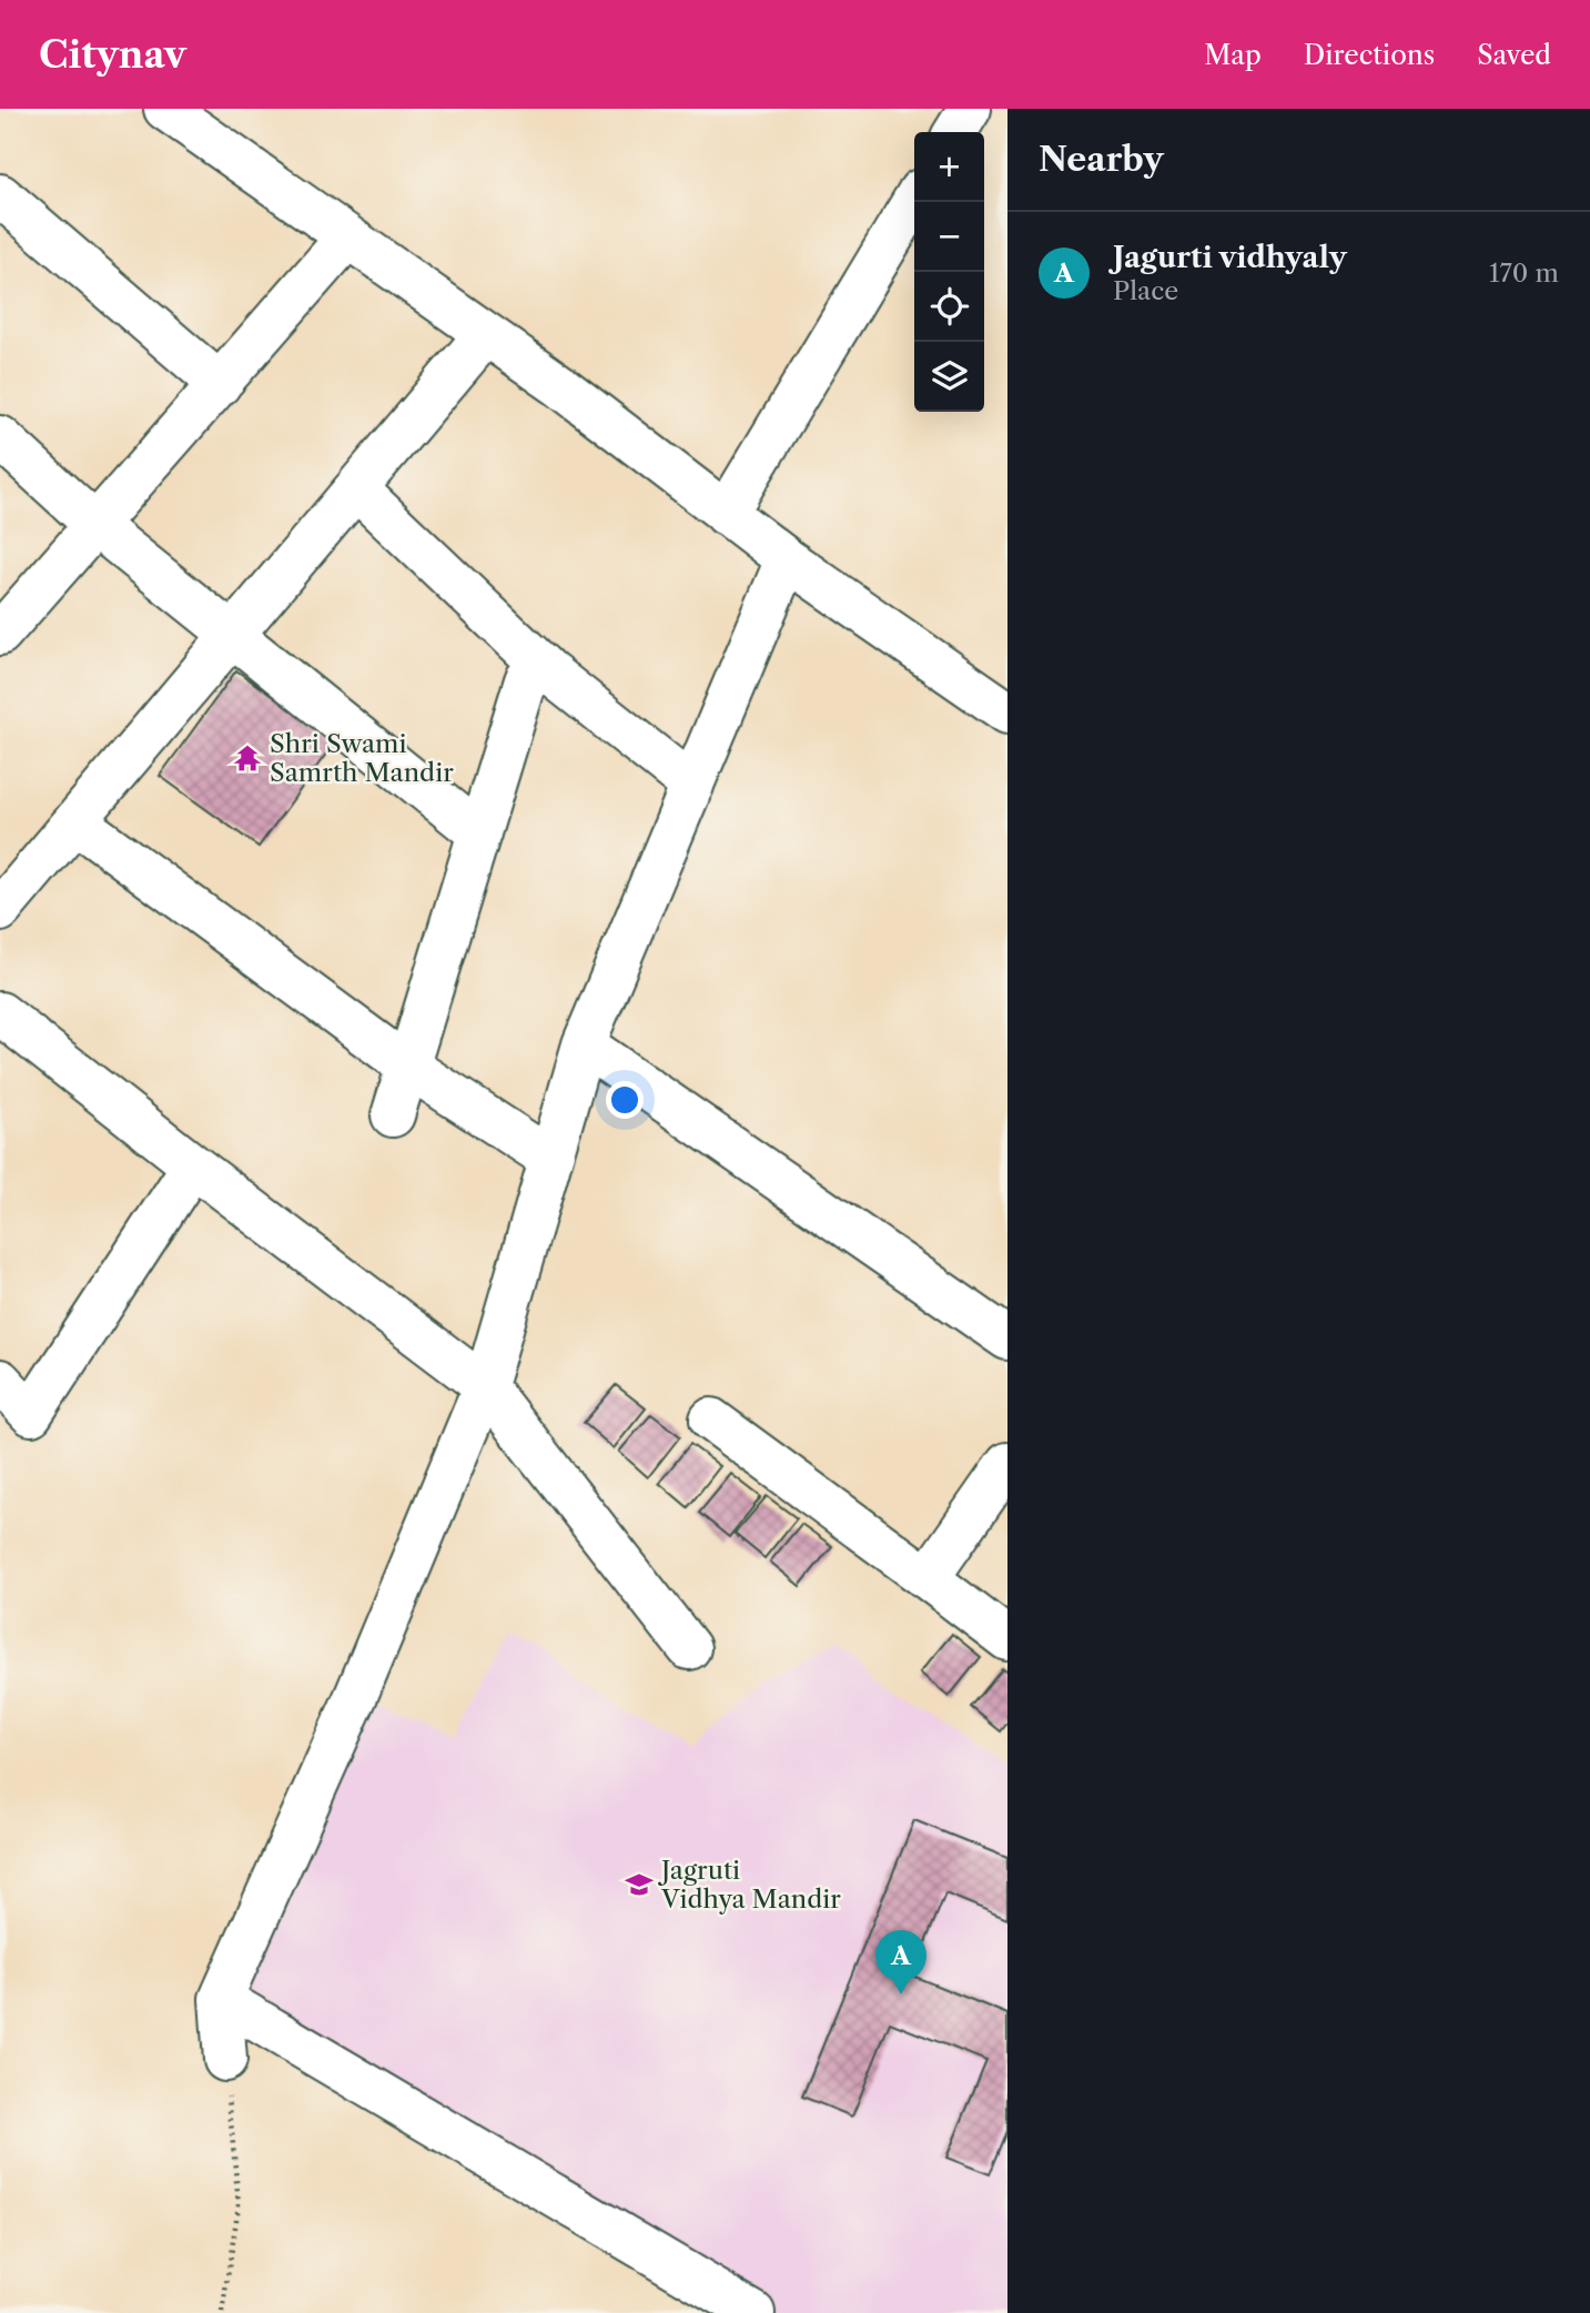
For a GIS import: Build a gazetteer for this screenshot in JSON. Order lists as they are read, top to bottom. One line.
{"places":{"temple":["Shri Swami Samrth Mandir"],"school or university":["Jagruti Vidhya Mandir"]},"page":{"header":"Citynav","nav":["Map","Directions","Saved"],"heading":"Nearby","map_buttons":["+","−"],"list":[{"mark":"A","name":"Jagurti vidhyaly","note":"Place","value":"170 m"}],"pins":"A"}}
